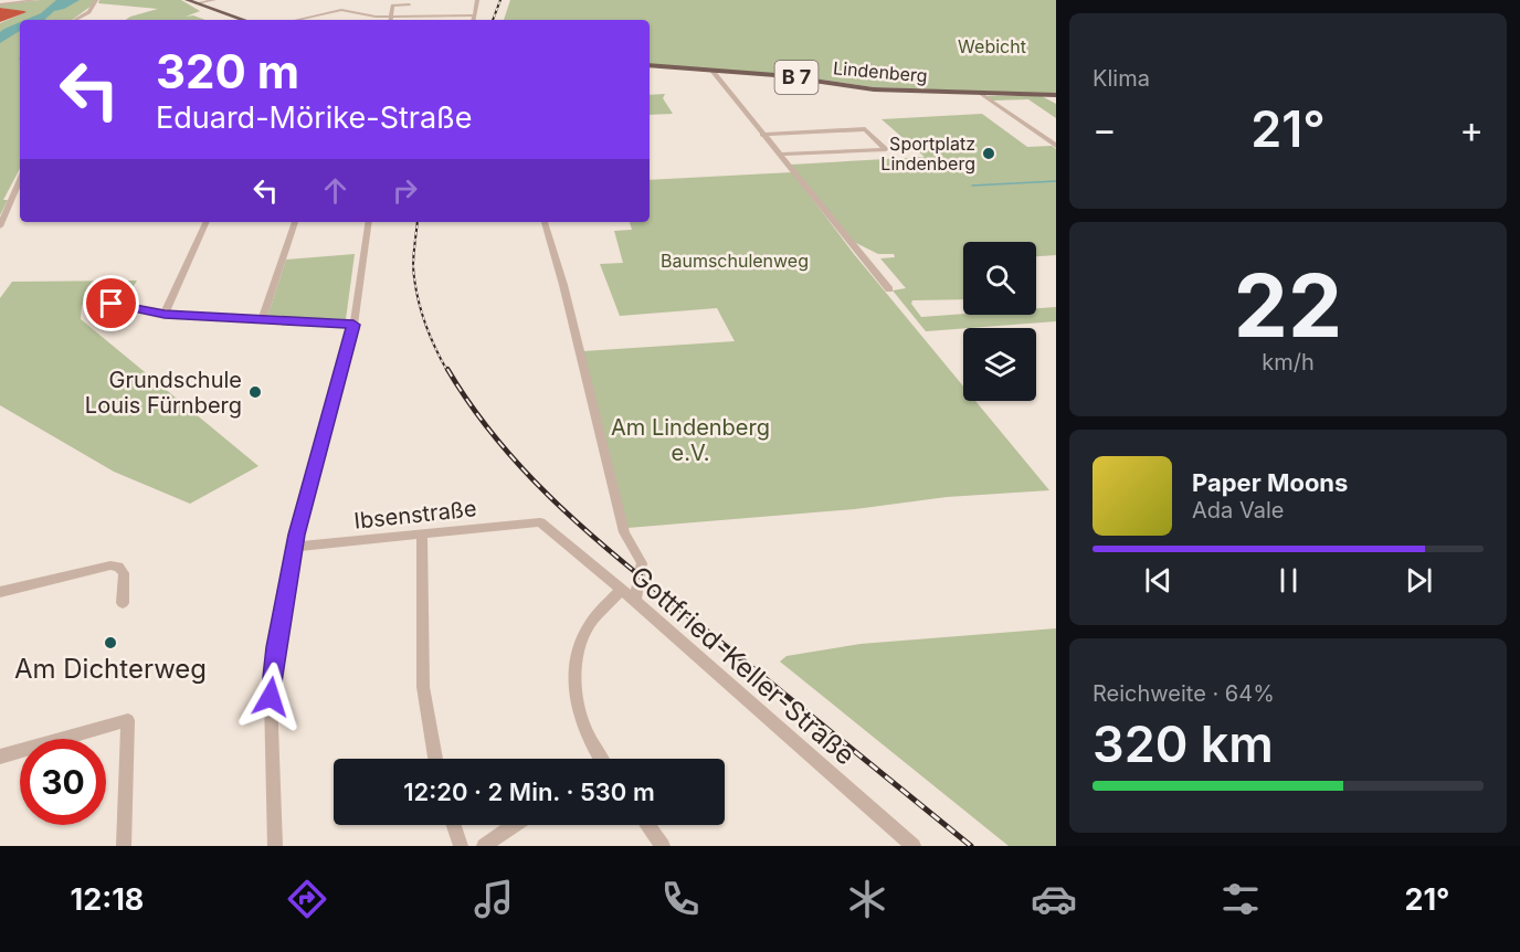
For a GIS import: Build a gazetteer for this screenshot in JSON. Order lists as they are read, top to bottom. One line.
{"streets":{"main road":["Lindenberg","B 7"],"street":["Ibsenstraße","Gottfried-Keller-Straße"]},"crossings":[["Ibsenstraße","Gottfried-Keller-Straße"]],"parks":["Webicht","Baumschulenweg","Am Lindenberg e.V."],"places":["Sportplatz Lindenberg","Grundschule Louis Fürnberg","Am Dichterweg"],"page":{"tile":["Klima",["22","km/h"],["Reichweite · 64%","320 km"]],"turn":["320 m","Eduard-Mörike-Straße"],"heat":["−","21°","+"],"song":["Paper Moons","Ada Vale"],"limit":"30","trip":"12:20 · 2 Min. · 530 m","tabs":["12:18","21°"]}}
